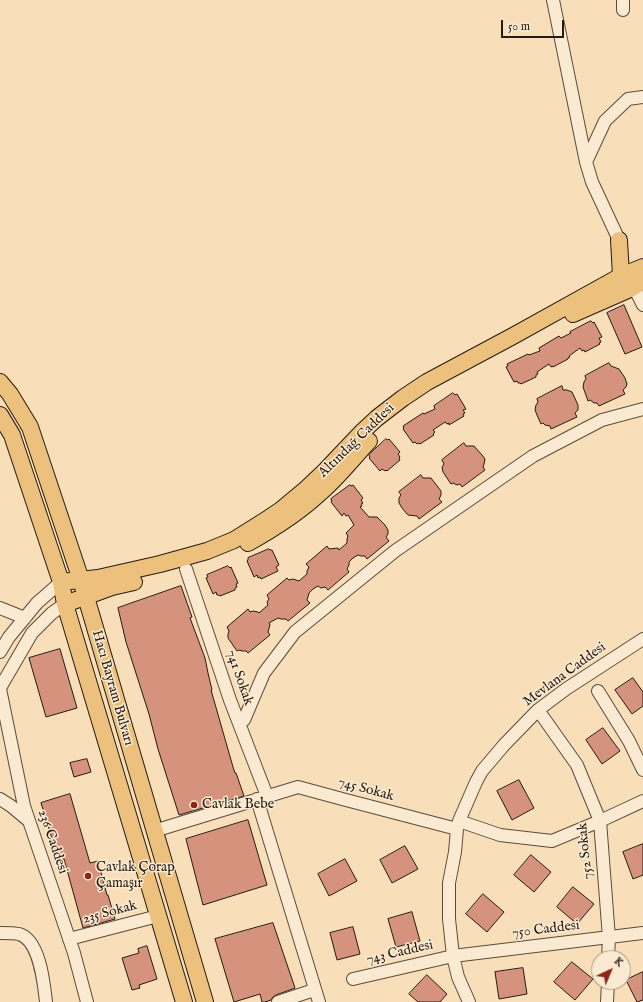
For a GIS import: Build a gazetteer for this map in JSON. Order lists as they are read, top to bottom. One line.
{"streets":{"main road":["Altındağ Caddesi","Hacı Bayram Bulvarı"],"street":["Mevlana Caddesi","741 Sokak","745 Sokak","236 Caddesi","752 Sokak","235 Sokak","750 Caddesi","743 Caddesi"]},"crossings":[["Altındağ Caddesi","741 Sokak"],["Altındağ Caddesi","Hacı Bayram Bulvarı"],["Mevlana Caddesi","745 Sokak"],["Mevlana Caddesi","752 Sokak"],["Mevlana Caddesi","750 Caddesi"],["Mevlana Caddesi","743 Caddesi"],["741 Sokak","745 Sokak"],["Hacı Bayram Bulvarı","745 Sokak"],["Hacı Bayram Bulvarı","235 Sokak"],["745 Sokak","752 Sokak"],["236 Caddesi","235 Sokak"],["752 Sokak","750 Caddesi"],["750 Caddesi","743 Caddesi"]],"places":["Cavlak Bebe","Cavlak Çorap Çamaşır"],"scale_bar":"50 m","north":"top right"}
